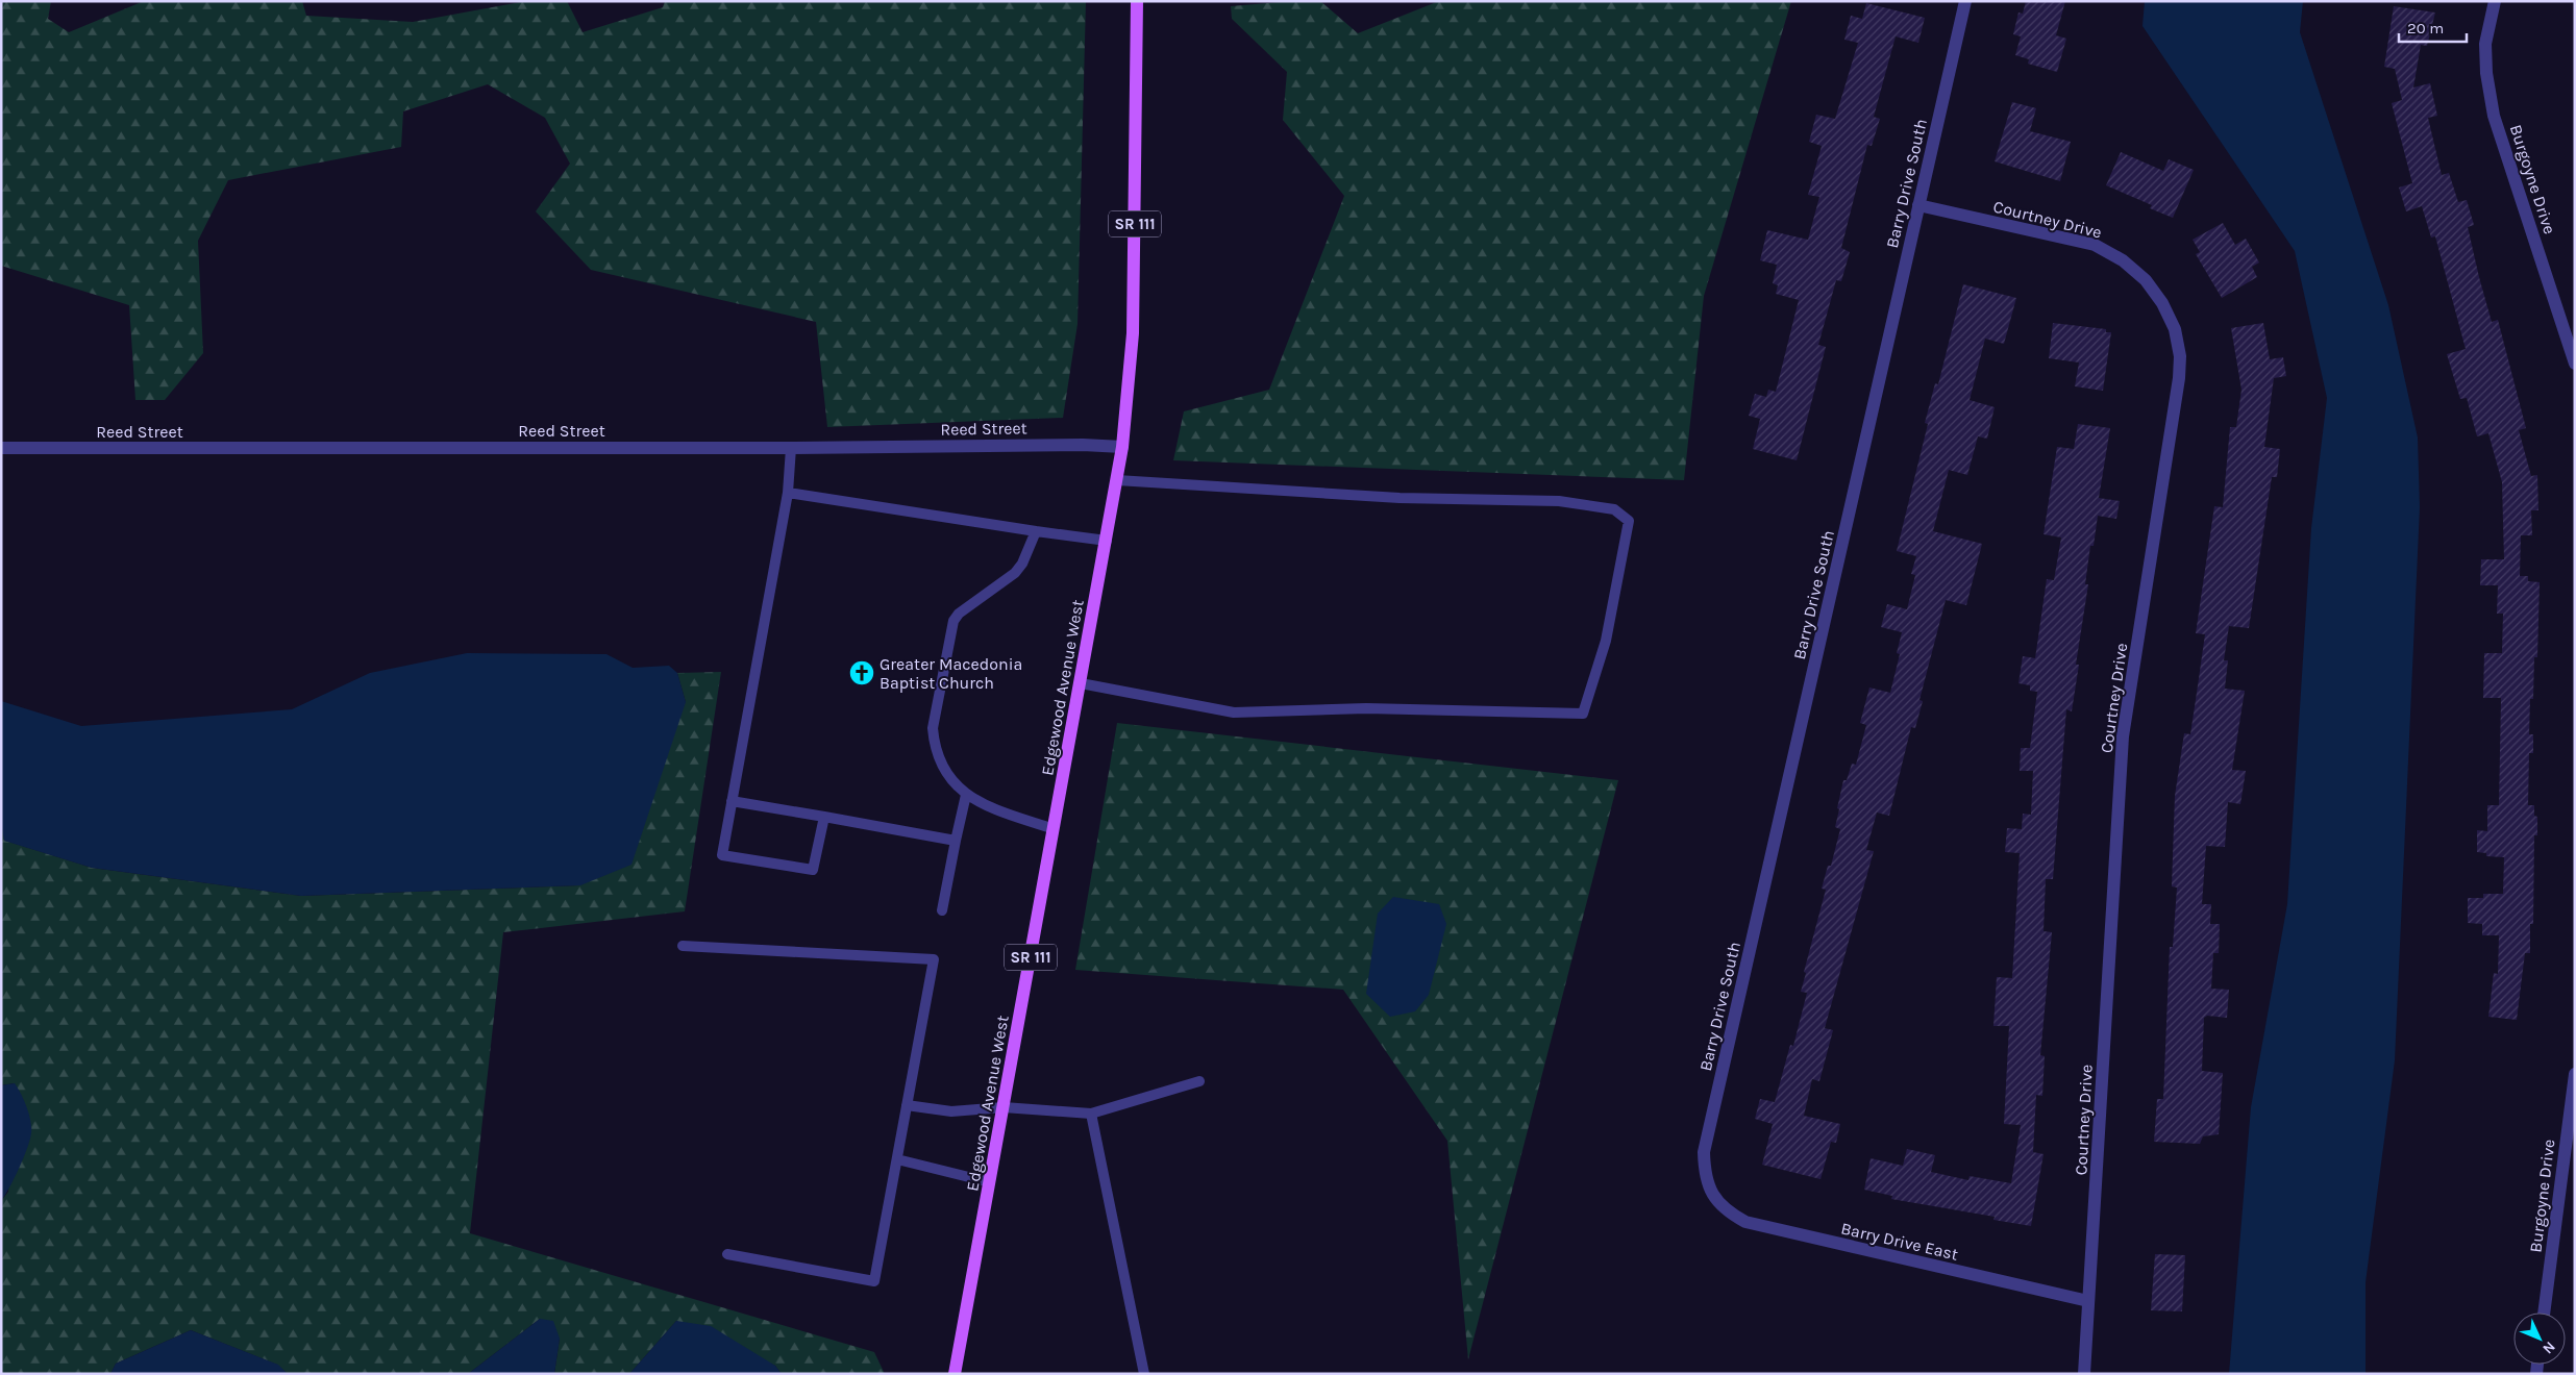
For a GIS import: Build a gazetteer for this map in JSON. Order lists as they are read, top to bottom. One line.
{"streets":{"main road":["SR 111","Edgewood Avenue West"],"street":["Burgoyne Drive","Barry Drive South","Courtney Drive","Reed Street","Barry Drive East"]},"crossings":[["Barry Drive South","Courtney Drive"],["Barry Drive South","Barry Drive East"],["Courtney Drive","Barry Drive East"],["Reed Street","Edgewood Avenue West"]],"places":{"church":["Greater Macedonia Baptist Church"]},"scale_bar":"20 m","north":"bottom right"}
